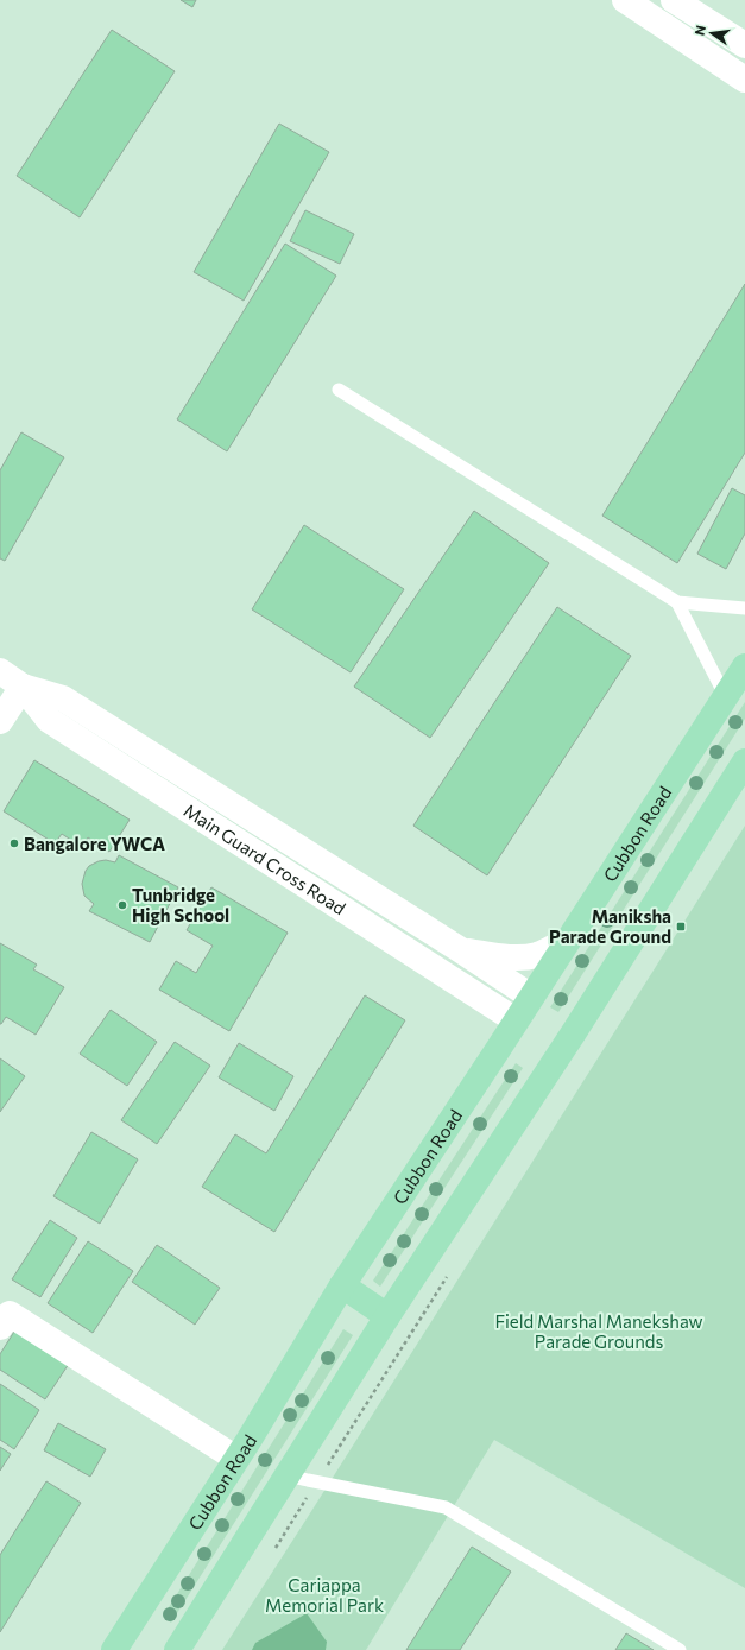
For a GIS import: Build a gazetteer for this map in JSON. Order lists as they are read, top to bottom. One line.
{"streets":{"main road":["Cubbon Road"],"street":["Main Guard Cross Road"]},"crossings":[["Cubbon Road","Main Guard Cross Road"]],"parks":["Field Marshal Manekshaw Parade Grounds","Cariappa Memorial Park"],"places":{"other":["Bangalore YWCA","Tunbridge High School"],"transit":["Maniksha Parade Ground"]},"north":"left"}
